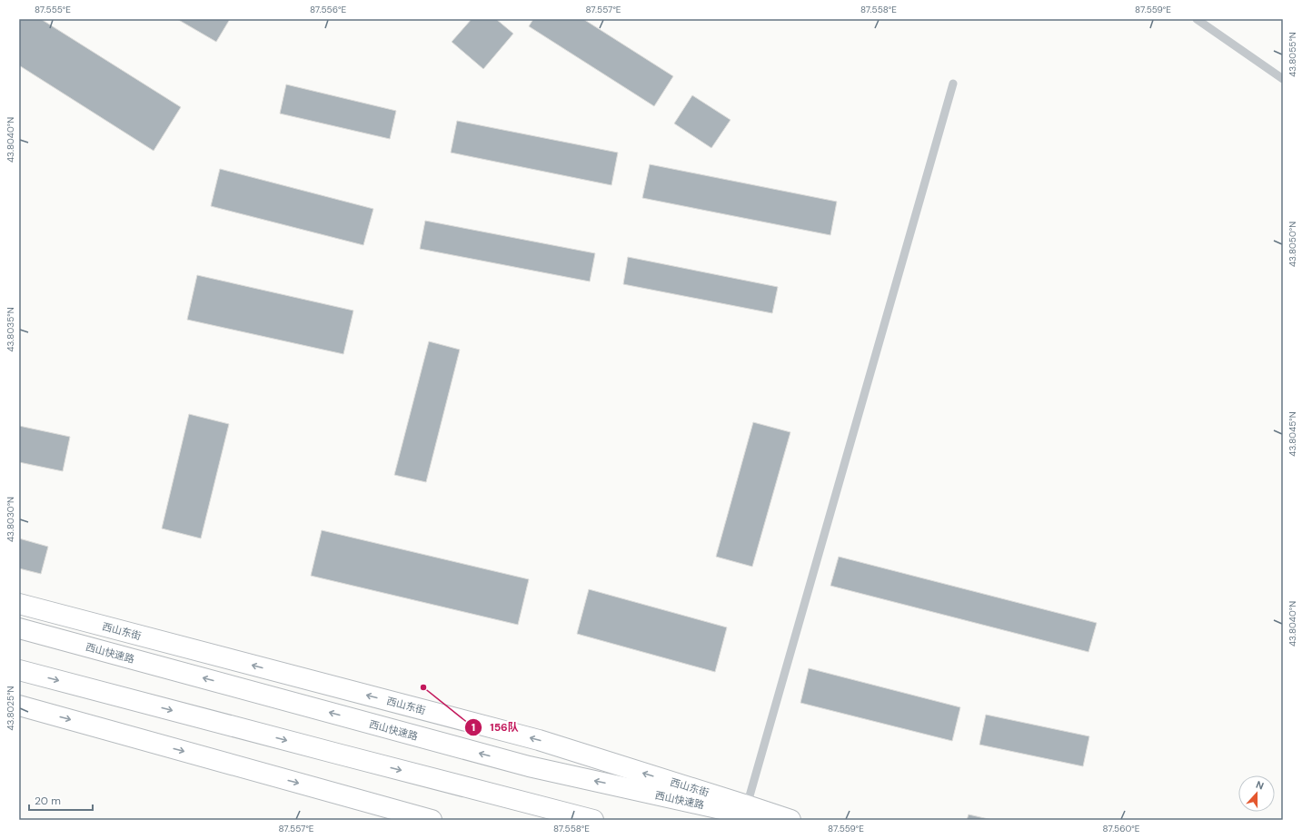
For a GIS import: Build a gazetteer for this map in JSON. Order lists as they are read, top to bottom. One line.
{"streets":{"main road":["西山东街","西山快速路"]},"places":["156队"],"scale_bar":"20 m","north":"top","coordinates":["87.555°E","87.556°E","87.557°E","87.558°E","87.559°E","43.8055°N","43.8040°N","43.8050°N","43.8035°N","43.8045°N","43.8030°N","43.8025°N","87.560°E"]}
